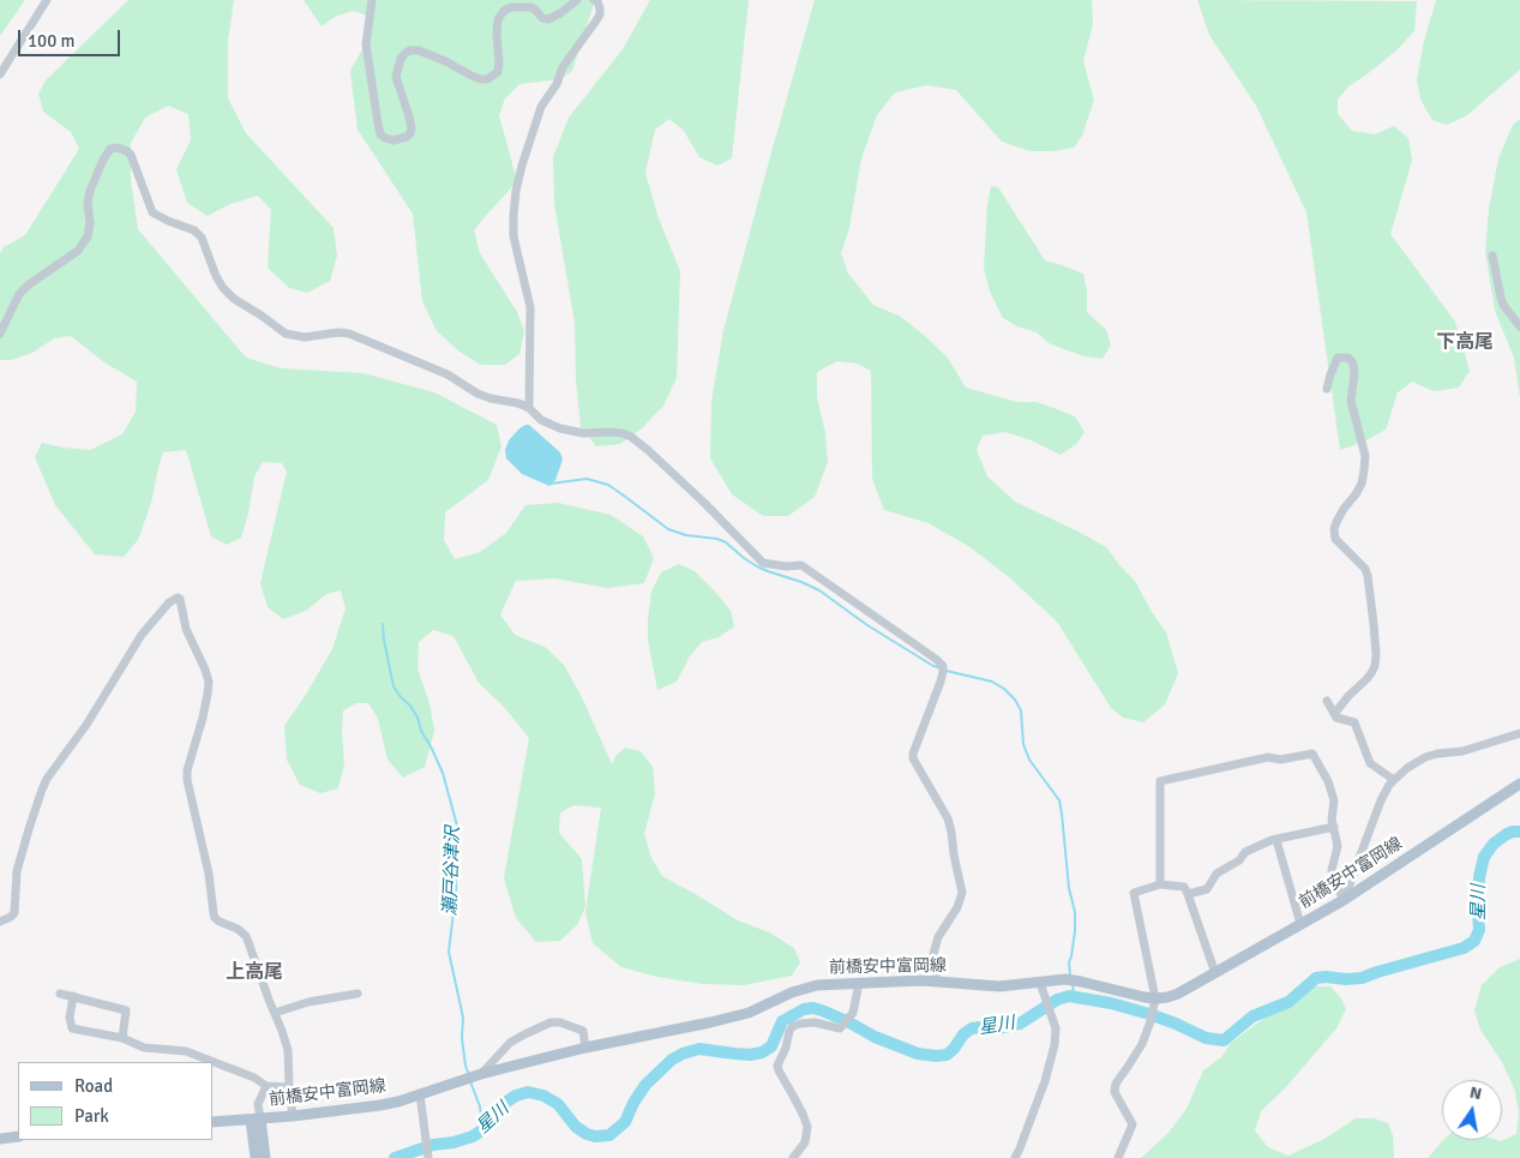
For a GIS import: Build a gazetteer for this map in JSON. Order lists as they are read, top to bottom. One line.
{"streets":{"main road":["前橋安中富岡線"]},"districts":["下高尾","上高尾"],"water":["瀬戸谷津沢","星川"],"legend":["Road","Park"],"scale_bar":"100 m","north":"top"}
